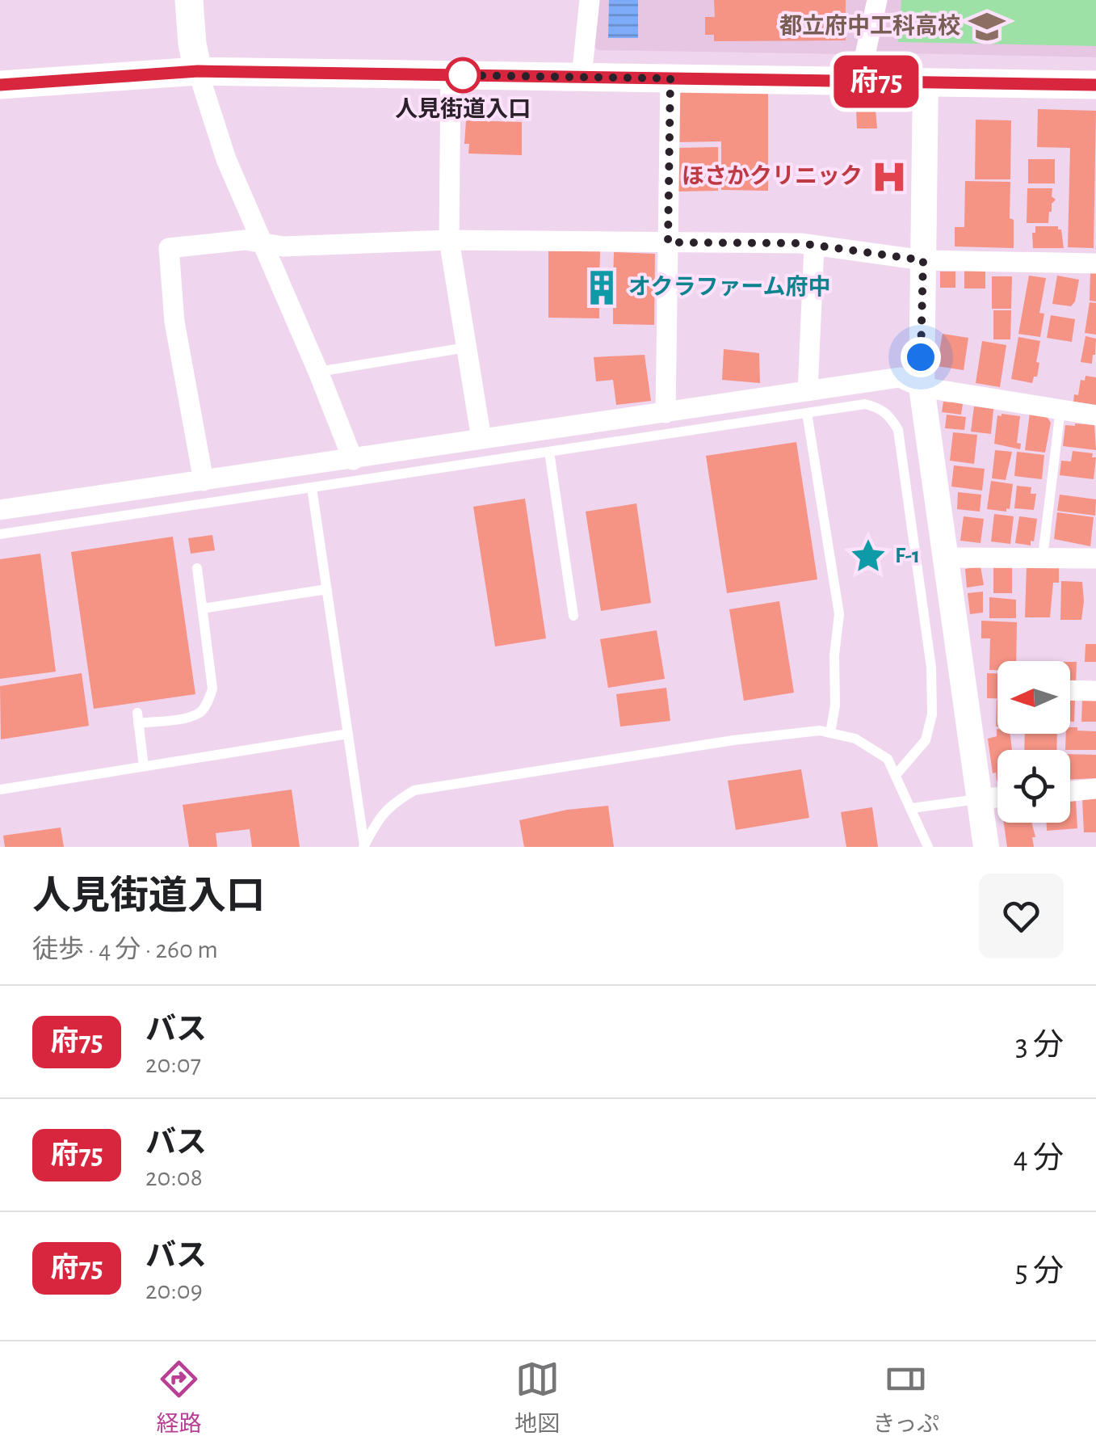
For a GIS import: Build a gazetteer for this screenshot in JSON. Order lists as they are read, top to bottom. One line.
{"places":{"school or university":["都立府中工科高校"],"other":["人見街道入口"],"hospital":["ほさかクリニック"],"building":["オクラファーム府中"],"place":["F-1"]},"lines":["bus line 府75"],"north":"left","page":{"on_map":"府75","heading":["人見街道入口","徒歩 · 4 分 · 260 m"],"list":[{"mark":"府75","name":"バス","note":"20:07","value":"3 分"},{"mark":"府75","name":"バス","note":"20:08","value":"4 分"},{"mark":"府75","name":"バス","note":"20:09","value":"5 分"}],"tabs":["経路","地図","きっぷ"]}}
